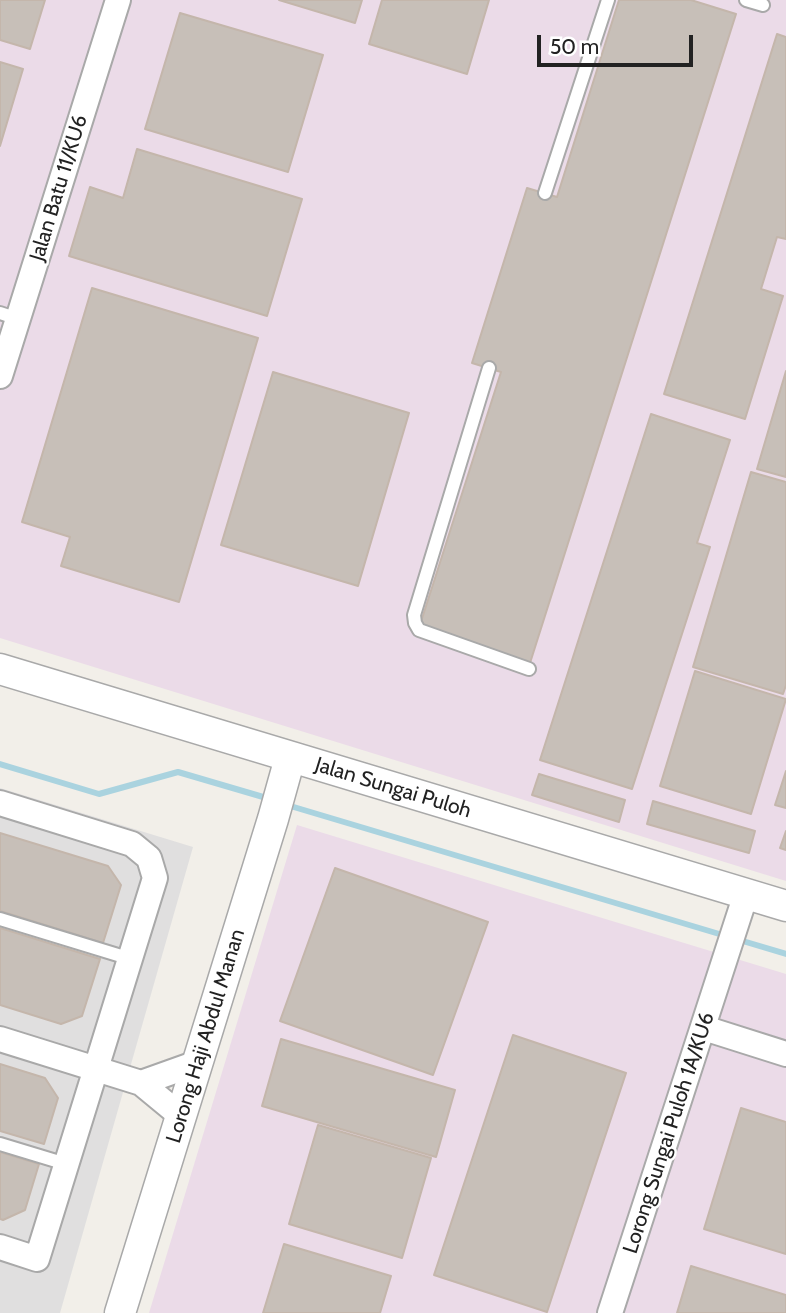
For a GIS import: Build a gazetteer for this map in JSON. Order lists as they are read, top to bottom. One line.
{"streets":{"street":["Jalan Batu 11/KU6","Jalan Sungai Puloh","Lorong Haji Abdul Manan","Lorong Sungai Puloh 1A/KU6"]},"crossings":[["Jalan Sungai Puloh","Lorong Haji Abdul Manan"],["Jalan Sungai Puloh","Lorong Sungai Puloh 1A/KU6"]],"scale_bar":"50 m"}
